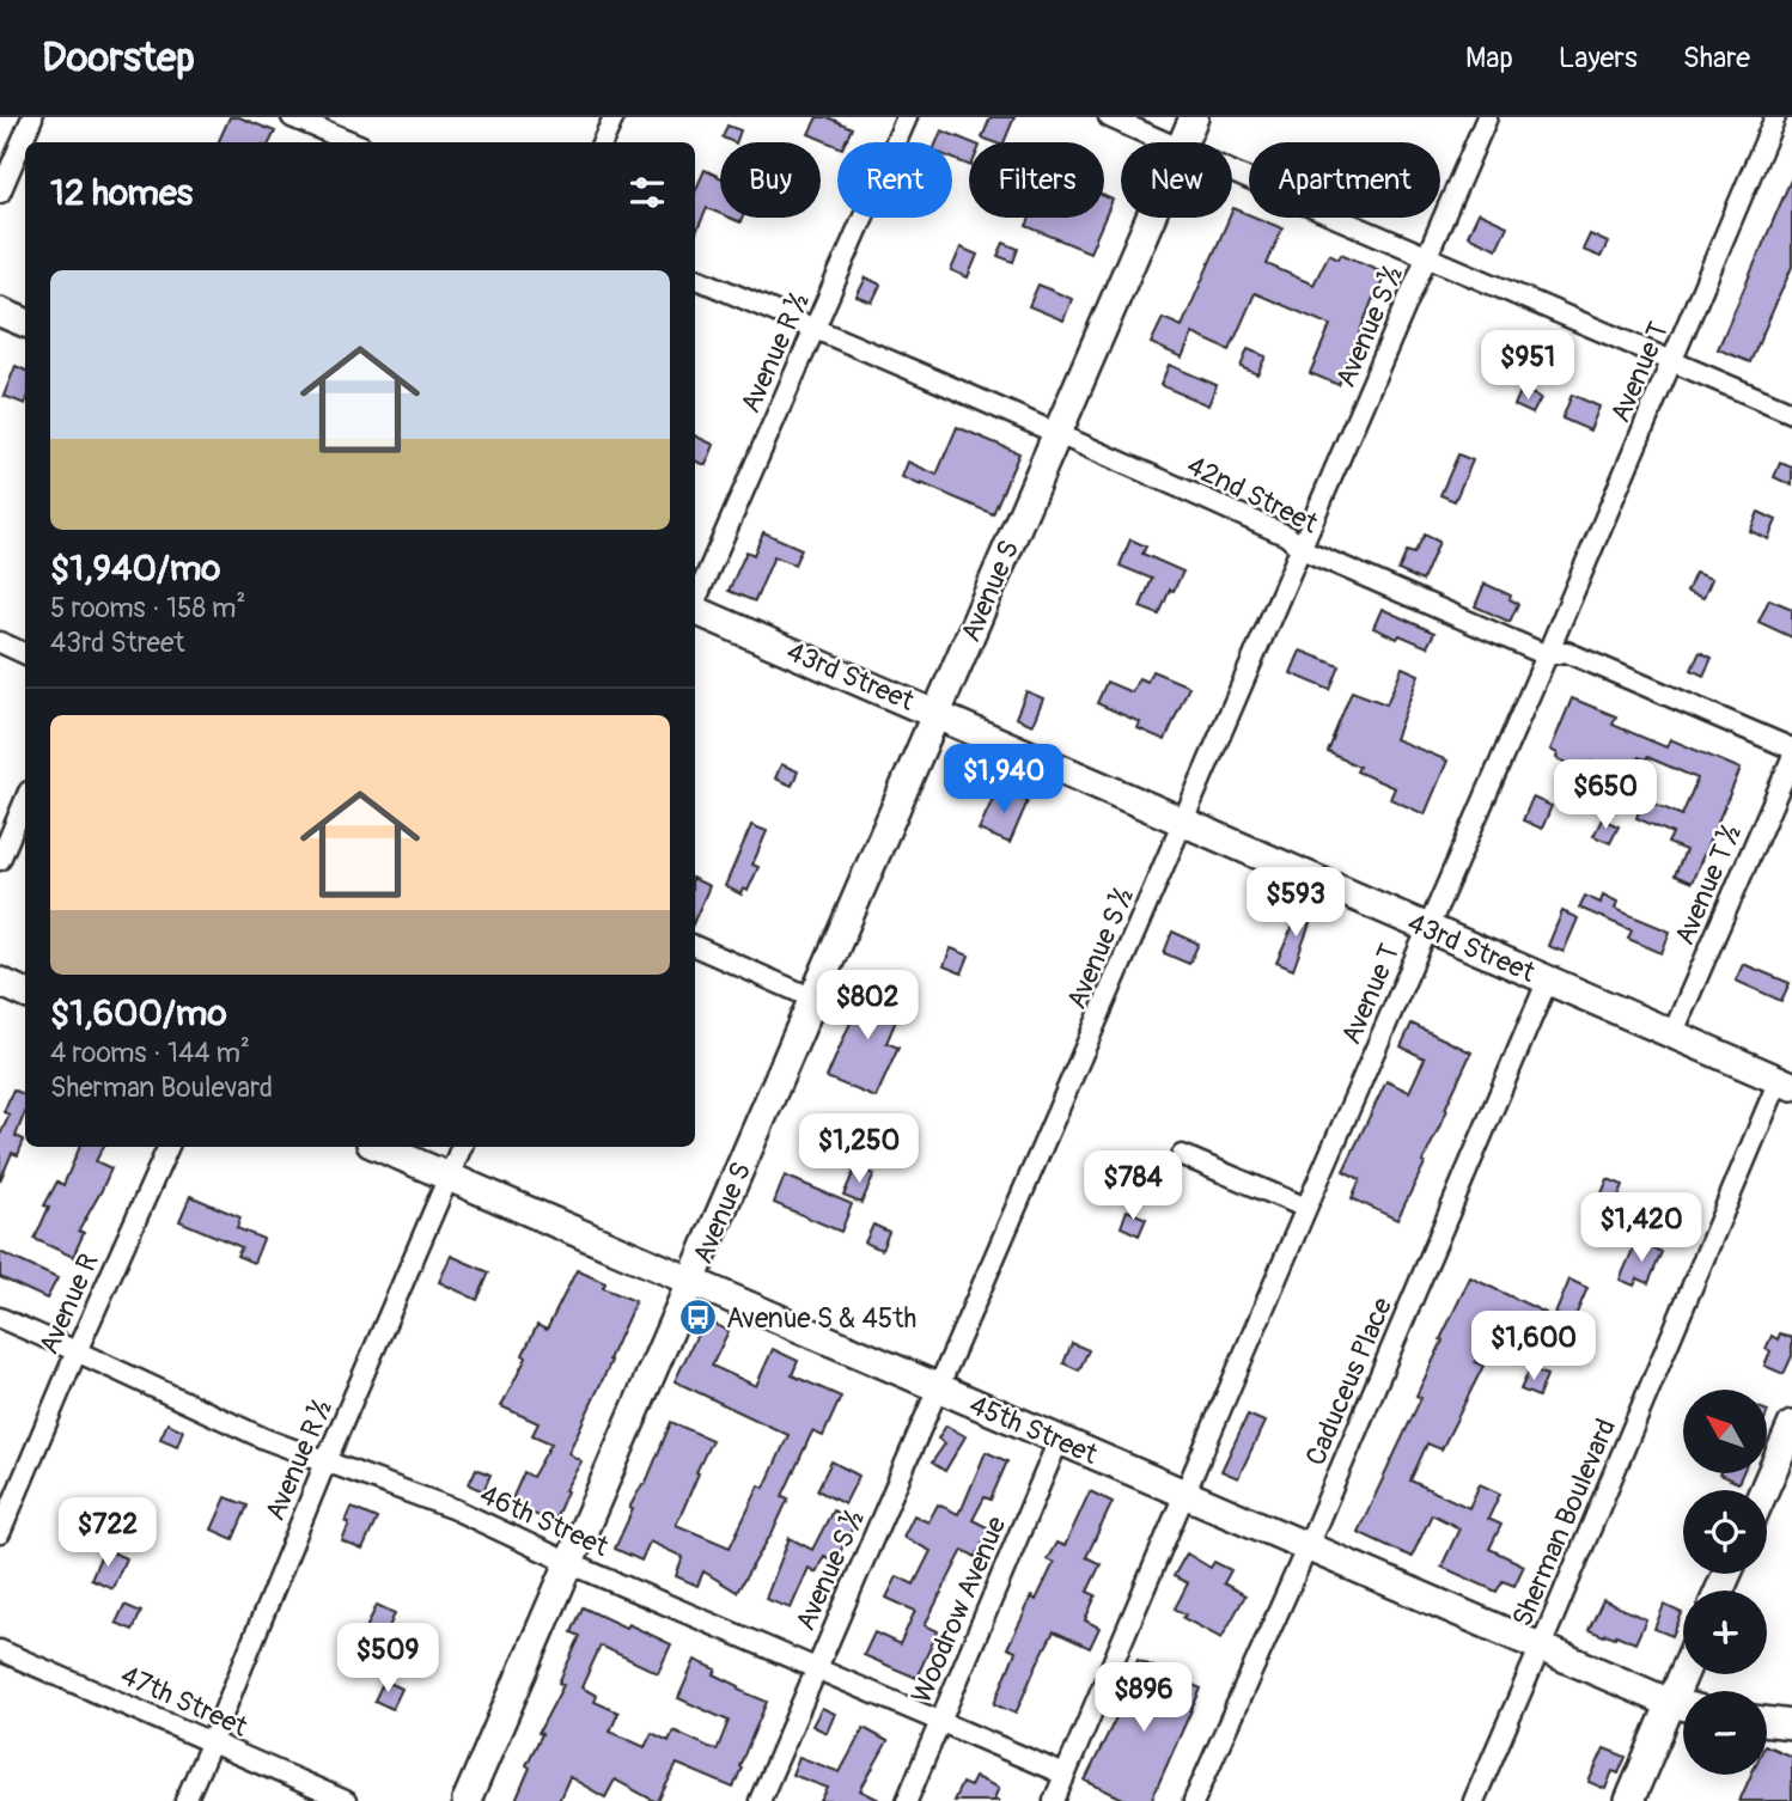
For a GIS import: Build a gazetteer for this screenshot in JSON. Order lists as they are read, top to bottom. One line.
{"streets":{"main road":["Avenue S","43rd Street","45th Street"],"street":["Avenue S ½","Avenue R ½","Avenue T","42nd Street","Avenue T ½","Avenue R","Caduceus Place","46th Street","Sherman Boulevard","Woodrow Avenue","47th Street"]},"crossings":[["Avenue S ½","42nd Street"],["Avenue S ½","43rd Street"],["Avenue S ½","45th Street"],["Avenue S ½","46th Street"],["Avenue R ½","42nd Street"],["Avenue R ½","45th Street"],["Avenue R ½","46th Street"],["Avenue R ½","47th Street"],["Avenue T","42nd Street"],["Avenue T","43rd Street"],["Avenue T","45th Street"],["Avenue T","46th Street"],["42nd Street","Avenue S"],["Avenue S","43rd Street"],["Avenue S","45th Street"],["Avenue S","46th Street"],["43rd Street","Avenue T ½"],["43rd Street","Caduceus Place"],["43rd Street","Sherman Boulevard"],["Avenue R","46th Street"],["Caduceus Place","45th Street"],["45th Street","Sherman Boulevard"],["45th Street","Woodrow Avenue"],["46th Street","Woodrow Avenue"]],"places":{"bus stop":["Avenue S & 45th"]},"north":"top left","page":{"header":"Doorstep","nav":["Map","Layers","Share"],"chip":["Buy","Rent","Filters","New","Apartment"],"heading":"12 homes","list":[{"name":"$1,940/mo","note":"5 rooms · 158 m² · 43rd Street"},{"name":"$1,600/mo","note":"4 rooms · 144 m² · Sherman Boulevard"}],"price":["$951","$1,940","$650","$593","$802","$1,250","$784","$1,420","$1,600","$722","$509","$896"],"map_buttons":["+","−"]}}
